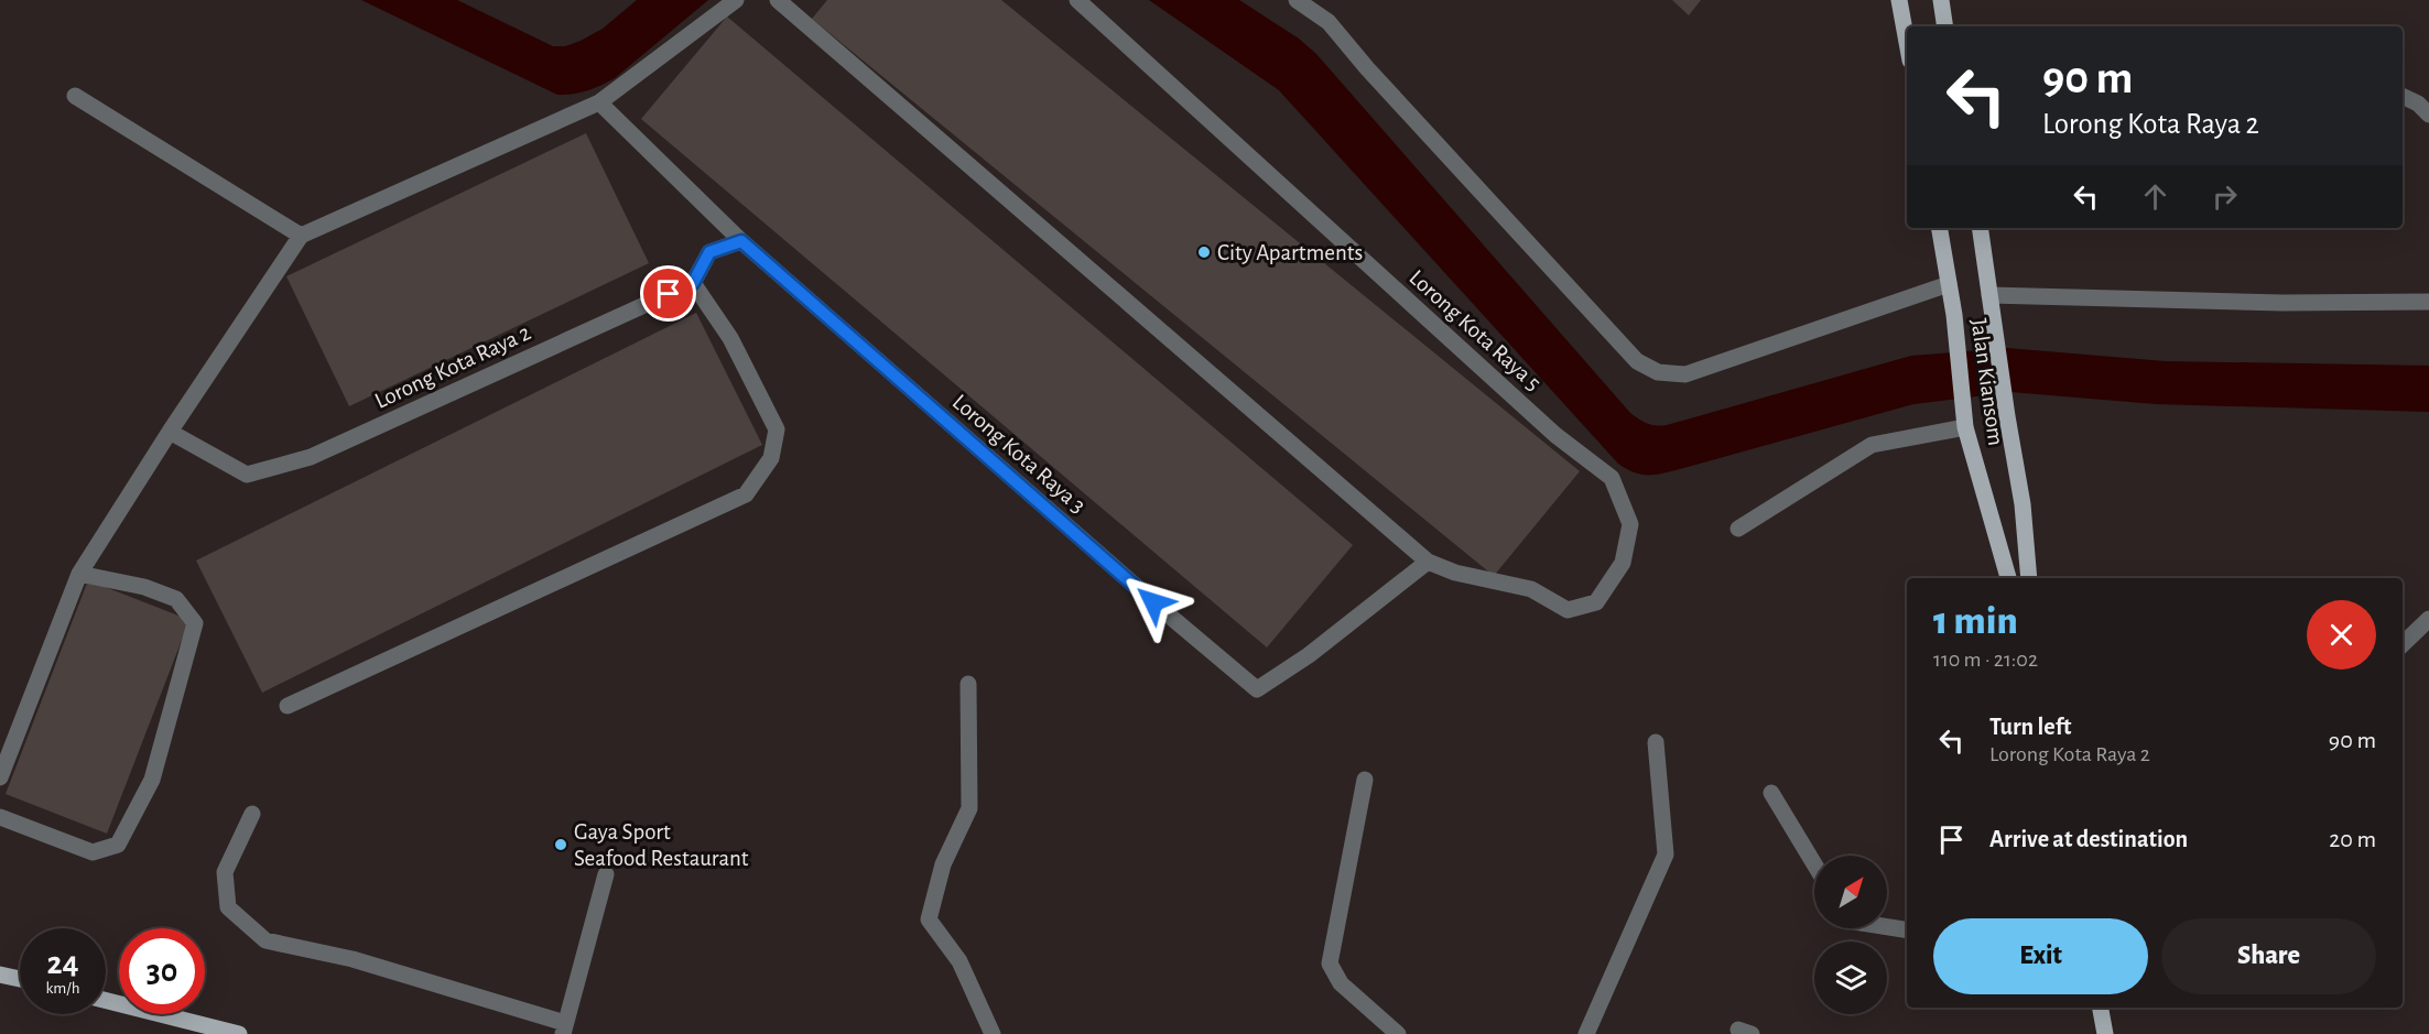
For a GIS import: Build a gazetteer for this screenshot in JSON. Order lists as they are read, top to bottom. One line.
{"streets":{"main road":["Jalan Kiansom"],"street":["Lorong Kota Raya 5","Lorong Kota Raya 2","Lorong Kota Raya 3"]},"crossings":[["Lorong Kota Raya 5","Lorong Kota Raya 3"]],"places":["City Apartments","Gaya Sport Seafood Restaurant"],"north":"top right","page":{"turn":["90 m","Lorong Kota Raya 2"],"heading":["1 min","110 m · 21:02"],"list":[{"name":"Turn left","note":"Lorong Kota Raya 2","value":"90 m"},{"name":"Arrive at destination","value":"20 m"}],"buttons":["Exit","Share"],"speed":"24 km/h","limit":"30"}}
